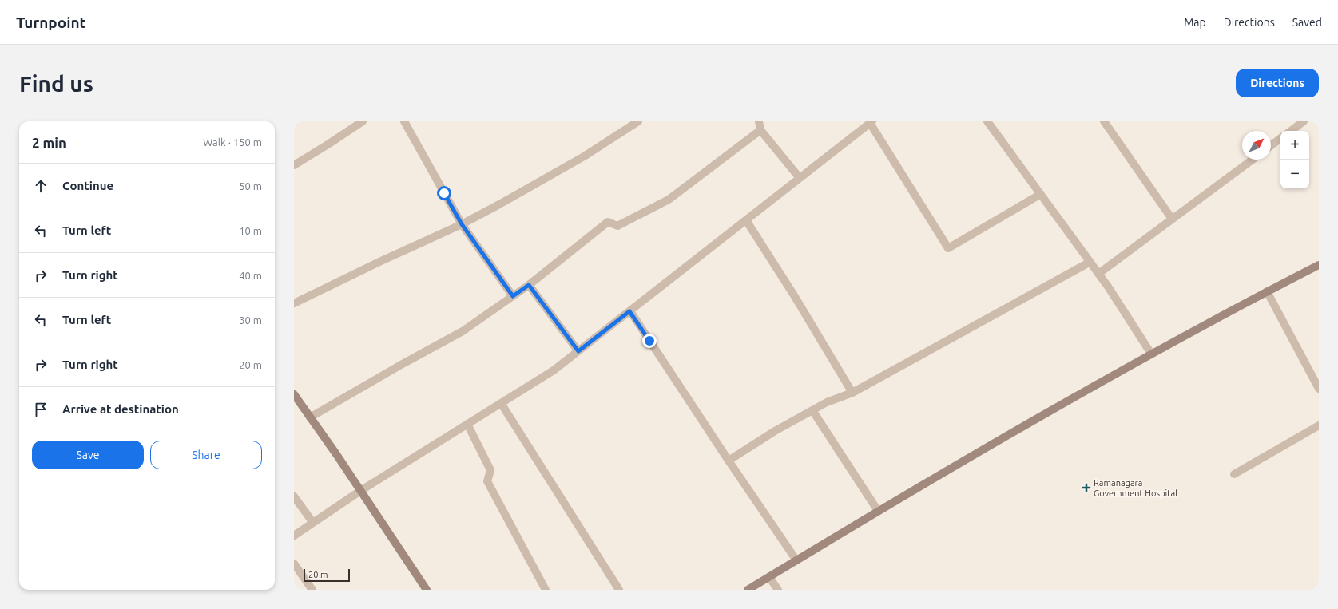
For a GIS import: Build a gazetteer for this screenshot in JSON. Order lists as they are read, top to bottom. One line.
{"places":{"health":["Ramanagara Government Hospital"]},"scale_bar":"20 m","north":"top right","page":{"header":"Turnpoint","nav":["Map","Directions","Saved"],"buttons":["Directions",["Save","Share"]],"title":"Find us","heading":["2 min","Walk · 150 m"],"map_buttons":["+","−"],"list":[["Continue","50 m"],["Turn left","10 m"],["Turn right","40 m"],["Turn left","30 m"],["Turn right","20 m"],"Arrive at destination"],"scale":"20 m"}}
